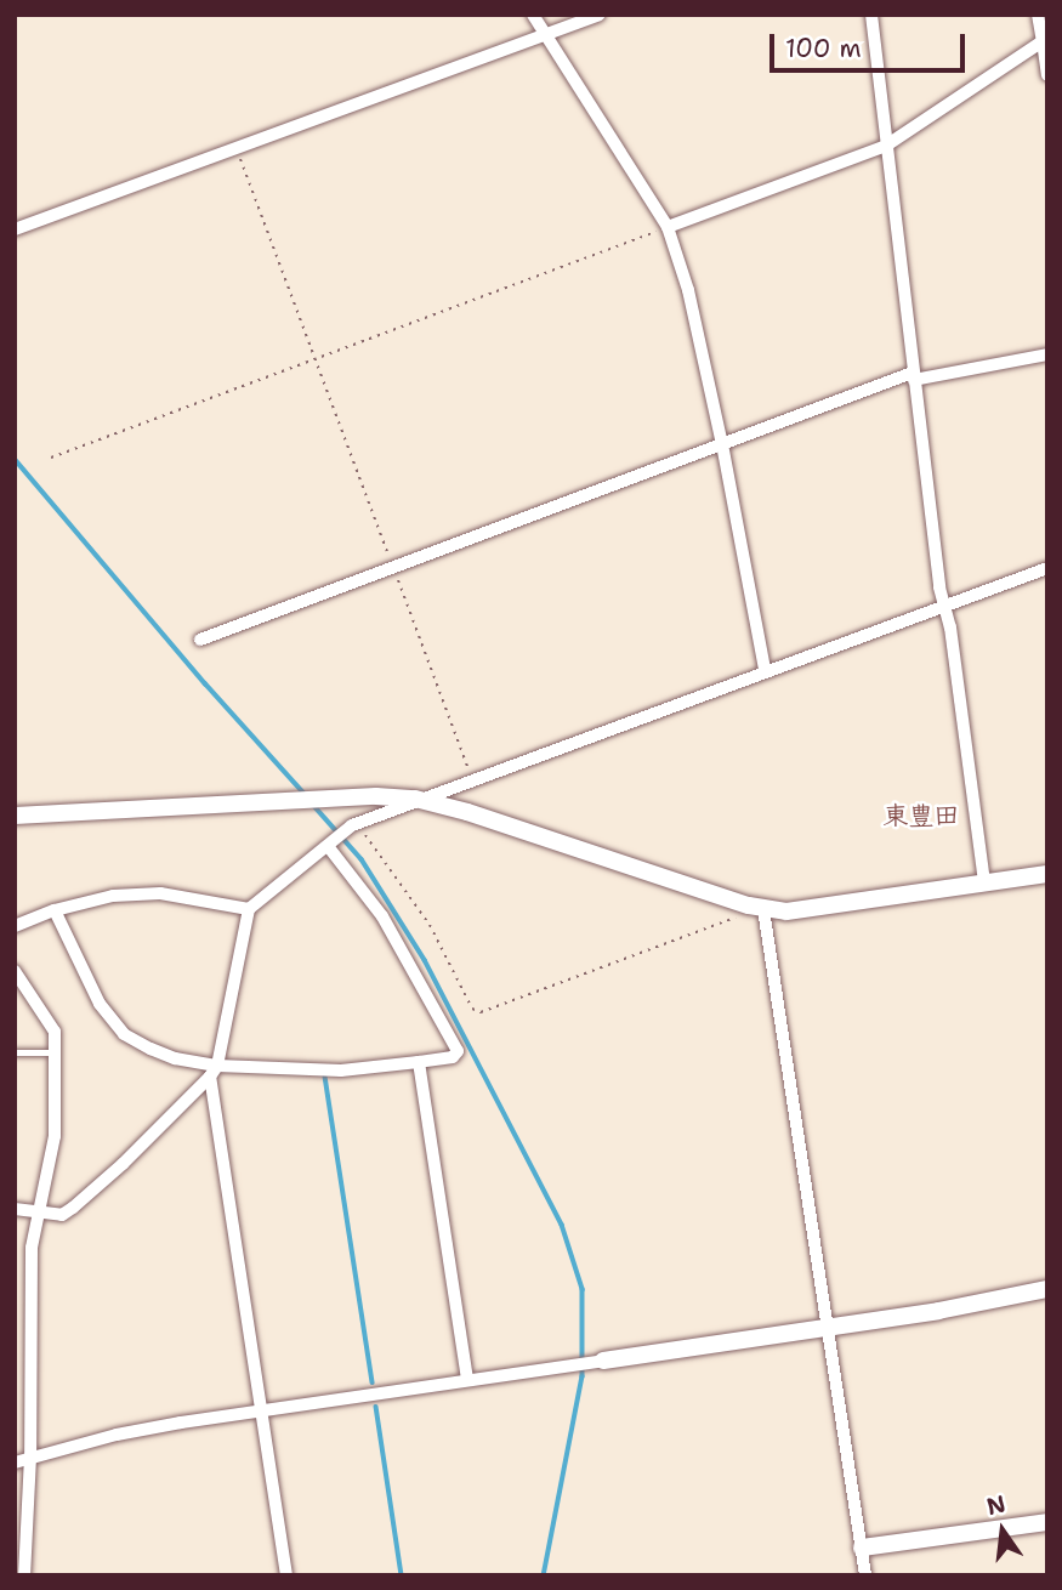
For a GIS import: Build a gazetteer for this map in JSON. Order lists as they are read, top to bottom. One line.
{"districts":["東豊田"],"scale_bar":"100 m","north":"top"}
